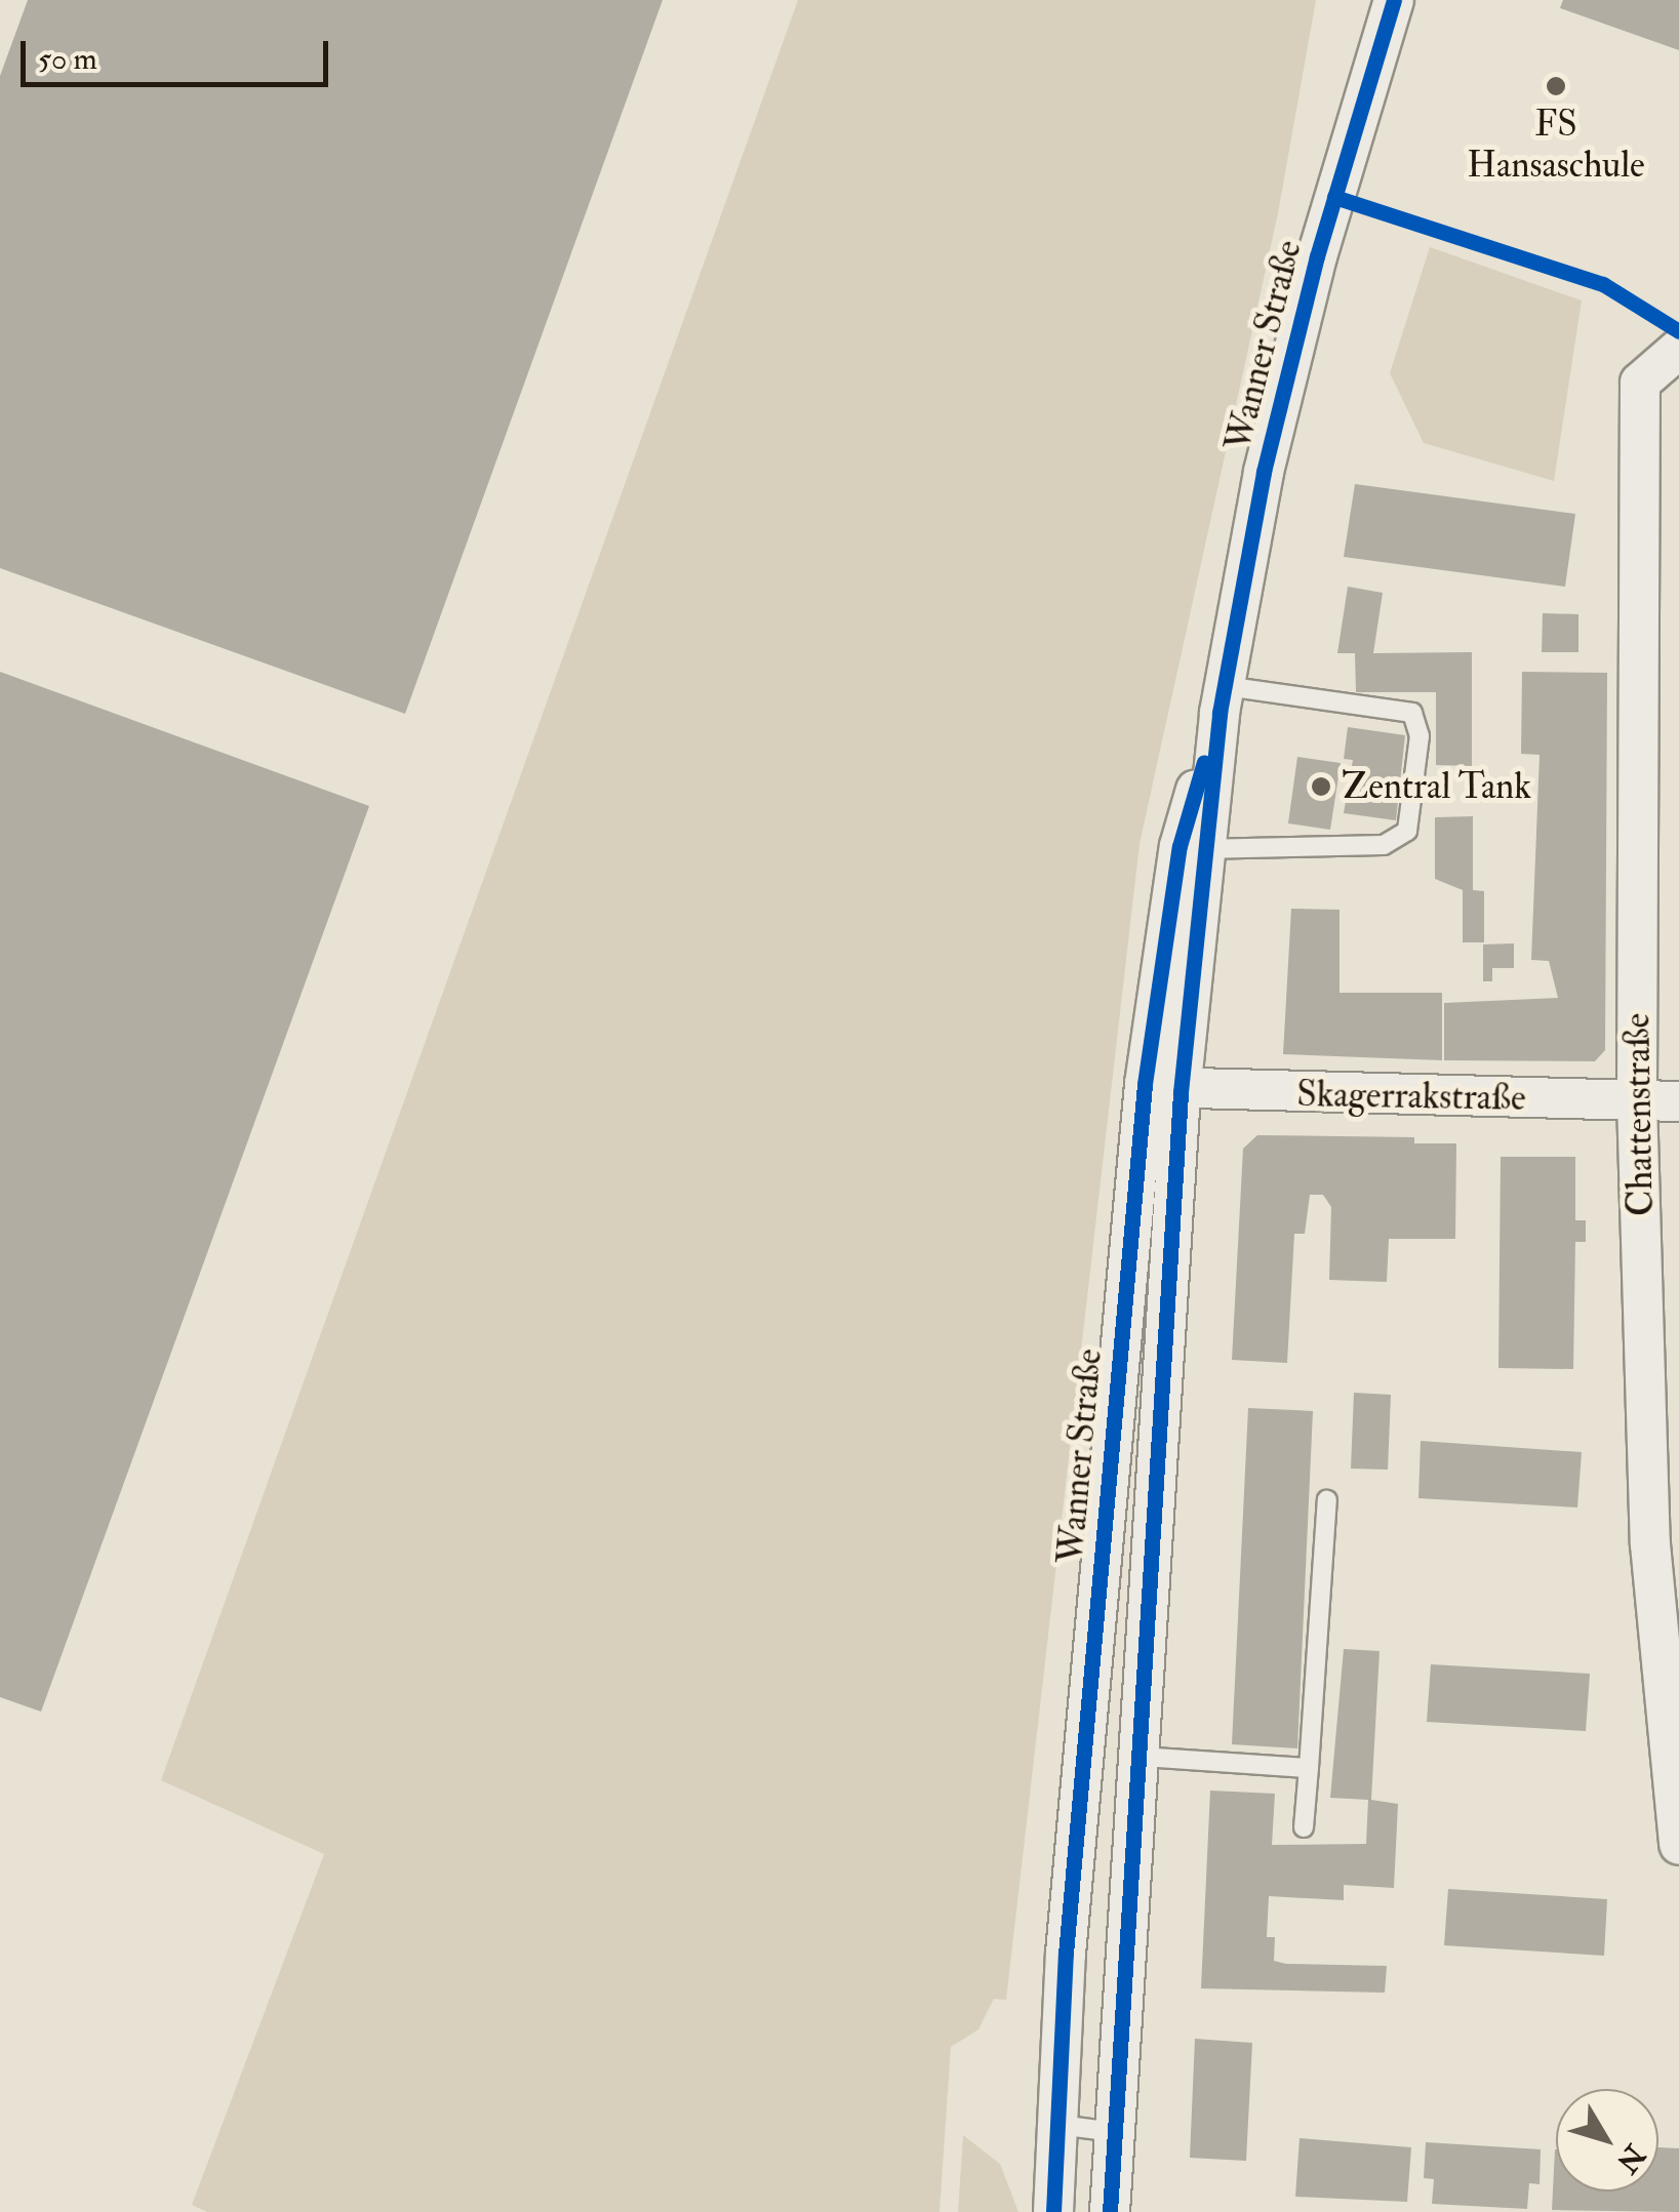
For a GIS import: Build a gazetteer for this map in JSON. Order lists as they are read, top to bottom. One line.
{"streets":{"street":["Wanner Straße","Skagerrakstraße","Chattenstraße"]},"crossings":[["Wanner Straße","Skagerrakstraße"],["Skagerrakstraße","Chattenstraße"]],"places":["FS Hansaschule","Zentral Tank"],"scale_bar":"50 m","north":"bottom right"}
